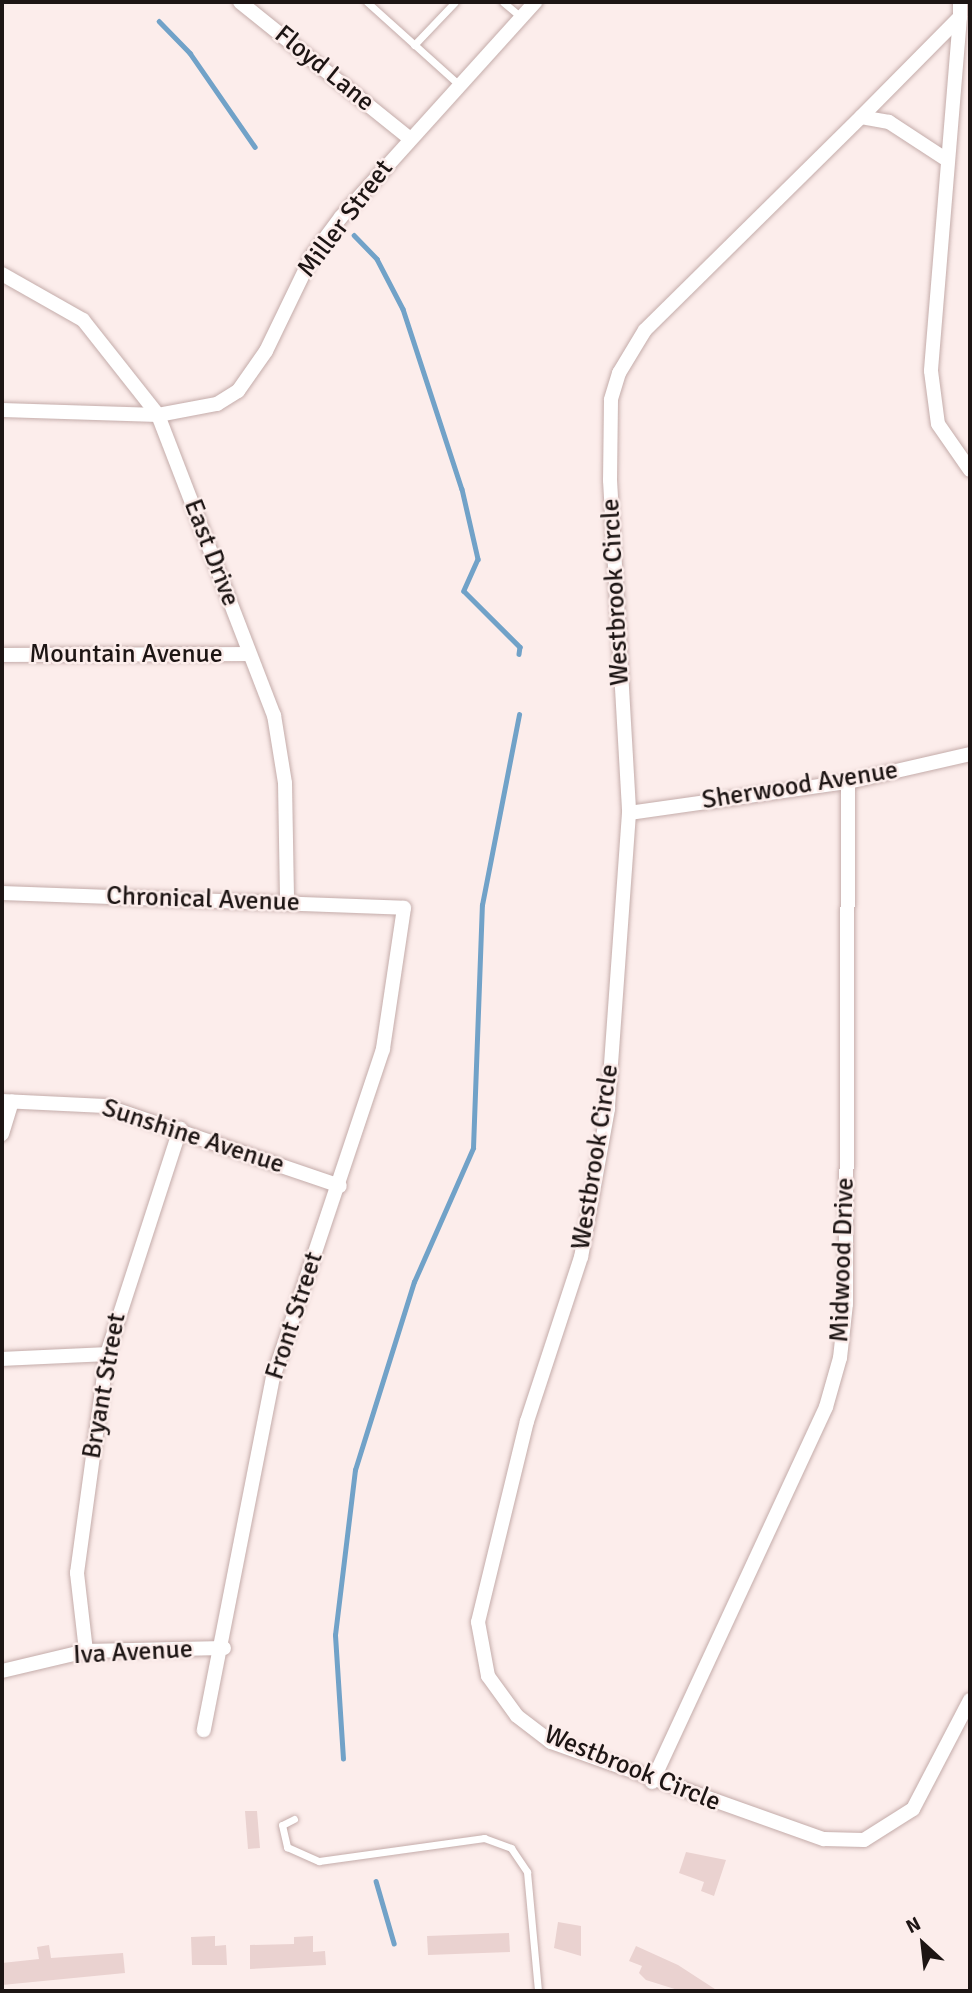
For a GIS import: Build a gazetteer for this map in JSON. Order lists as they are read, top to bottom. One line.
{"streets":{"street":["Floyd Lane","Miller Street","East Drive","Westbrook Circle","Mountain Avenue","Sherwood Avenue","Chronical Avenue","Sunshine Avenue","Midwood Drive","Front Street","Bryant Street","Iva Avenue"]},"crossings":[["Floyd Lane","Miller Street"],["Miller Street","East Drive"],["East Drive","Mountain Avenue"],["East Drive","Chronical Avenue"],["Westbrook Circle","Sherwood Avenue"],["Westbrook Circle","Midwood Drive"],["Sherwood Avenue","Midwood Drive"],["Chronical Avenue","Front Street"],["Sunshine Avenue","Front Street"],["Sunshine Avenue","Bryant Street"],["Front Street","Iva Avenue"],["Bryant Street","Iva Avenue"]],"north":"top left"}
